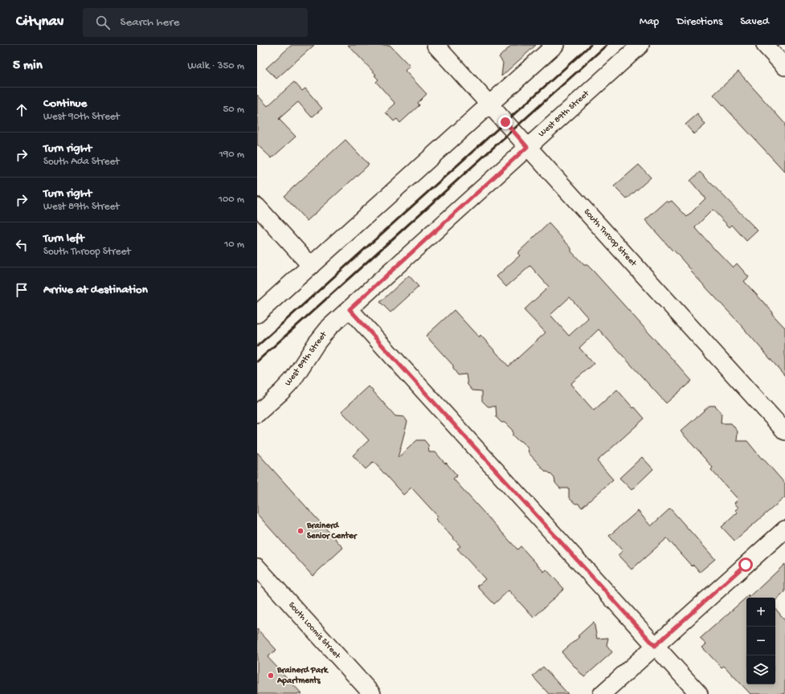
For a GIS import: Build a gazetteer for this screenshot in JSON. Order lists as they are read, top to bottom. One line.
{"streets":{"street":["West 89th Street","South Throop Street","South Loomis Street"]},"crossings":[["West 89th Street","South Throop Street"]],"places":["Brainerd Senior Center","Brainerd Park Apartments"],"page":{"header":"Citynav","search":"Search here","nav":["Map","Directions","Saved"],"heading":["5 min","Walk · 350 m"],"list":[["Continue","West 90th Street","50 m"],["Turn right","South Ada Street","190 m"],["Turn right","West 89th Street","100 m"],["Turn left","South Throop Street","10 m"],"Arrive at destination"],"map_buttons":["+","−"]}}
